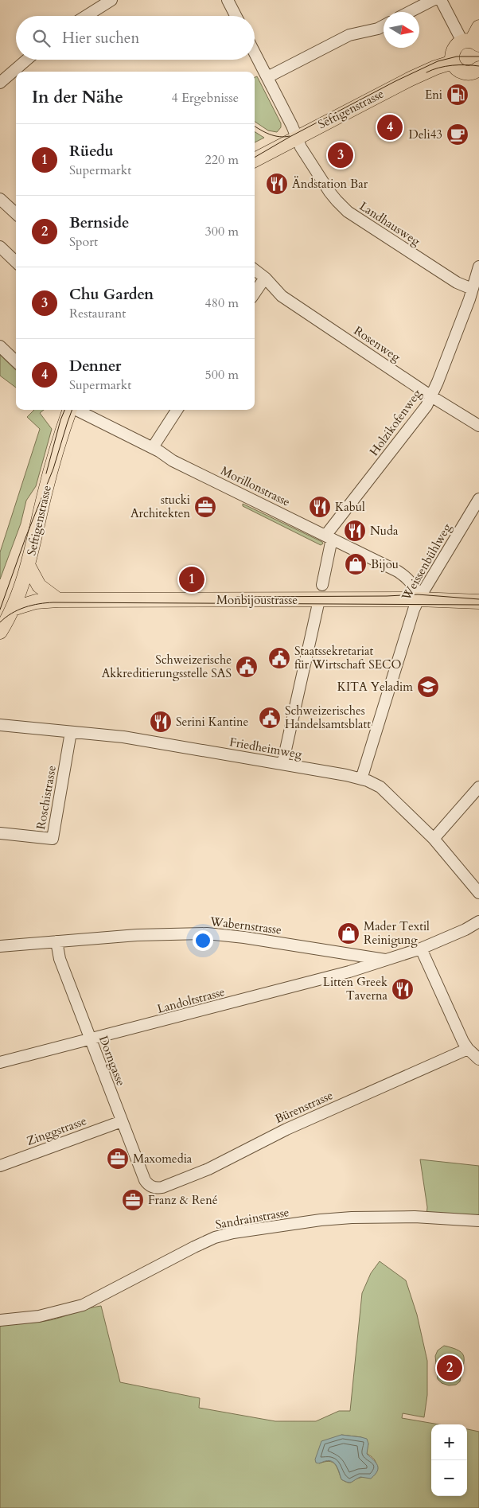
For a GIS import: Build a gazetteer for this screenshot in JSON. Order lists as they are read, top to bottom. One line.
{"streets":{"main road":["Seftigenstrasse","Monbijoustrasse"],"street":["Landhausweg","Rosenweg","Holzikofenweg","Morillonstrasse","Weissenbühlweg","Friedheimweg","Roschistrasse","Wabernstrasse","Landoltstrasse","Dorngasse","Bürenstrasse","Zinggstrasse","Sandrainstrasse"]},"crossings":[["Seftigenstrasse","Landhausweg"],["Seftigenstrasse","Monbijoustrasse"],["Landhausweg","Holzikofenweg"],["Rosenweg","Holzikofenweg"],["Holzikofenweg","Morillonstrasse"],["Morillonstrasse","Weissenbühlweg"],["Morillonstrasse","Monbijoustrasse"],["Weissenbühlweg","Monbijoustrasse"],["Weissenbühlweg","Friedheimweg"],["Friedheimweg","Roschistrasse"],["Wabernstrasse","Landoltstrasse"],["Wabernstrasse","Dorngasse"],["Landoltstrasse","Dorngasse"],["Dorngasse","Bürenstrasse"],["Dorngasse","Zinggstrasse"]],"places":{"fuel station":["Eni"],"cafe":["Deli43"],"restaurant":["Ändstation Bar","Kabul","Nuda","Serini Kantine","Litten Greek Taverna"],"office":["stucki Architekten","Maxomedia","Franz & René"],"shop":["Bijou","Mader Textil Reinigung"],"public building":["Staatssekretariat für Wirtschaft SECO","Schweizerische Akkreditierungsstelle SAS","Schweizerisches Handelsamtsblatt"],"school or university":["KITA Yeladim"]},"north":"right","page":{"search":"Hier suchen","heading":["In der Nähe","4 Ergebnisse"],"pins":["4","3","1","2"],"list":[{"mark":"1","name":"Rüedu","note":"Supermarkt","value":"220 m"},{"mark":"2","name":"Bernside","note":"Sport","value":"300 m"},{"mark":"3","name":"Chu Garden","note":"Restaurant","value":"480 m"},{"mark":"4","name":"Denner","note":"Supermarkt","value":"500 m"}],"map_buttons":["+","−"]}}
